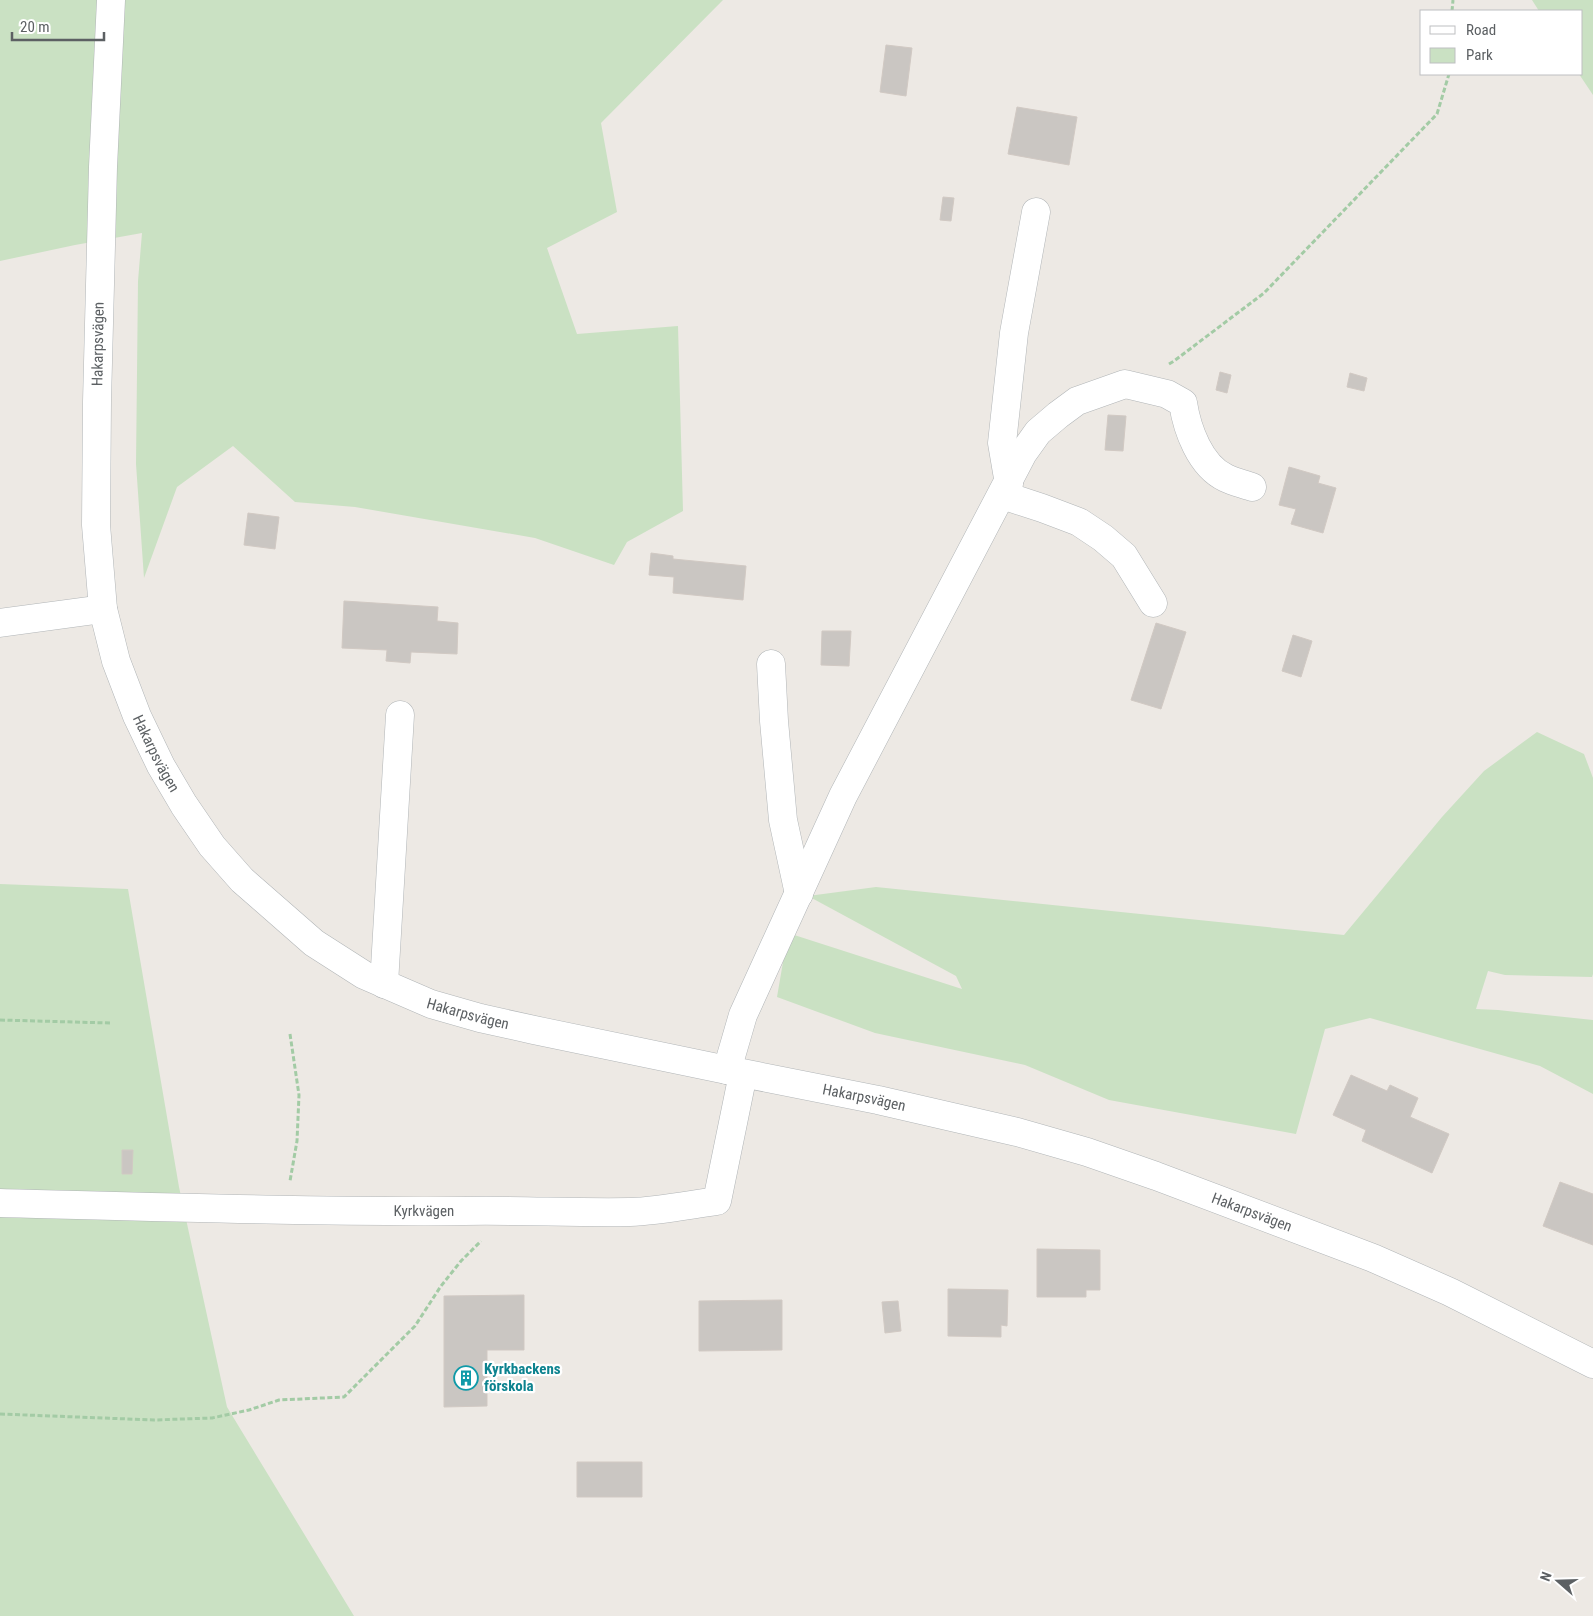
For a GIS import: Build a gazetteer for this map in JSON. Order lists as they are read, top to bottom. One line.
{"streets":{"street":["Hakarpsvägen","Kyrkvägen"]},"crossings":[["Hakarpsvägen","Kyrkvägen"]],"places":{"building":["Kyrkbackens förskola"]},"legend":["Road","Park"],"scale_bar":"20 m","north":"left"}
